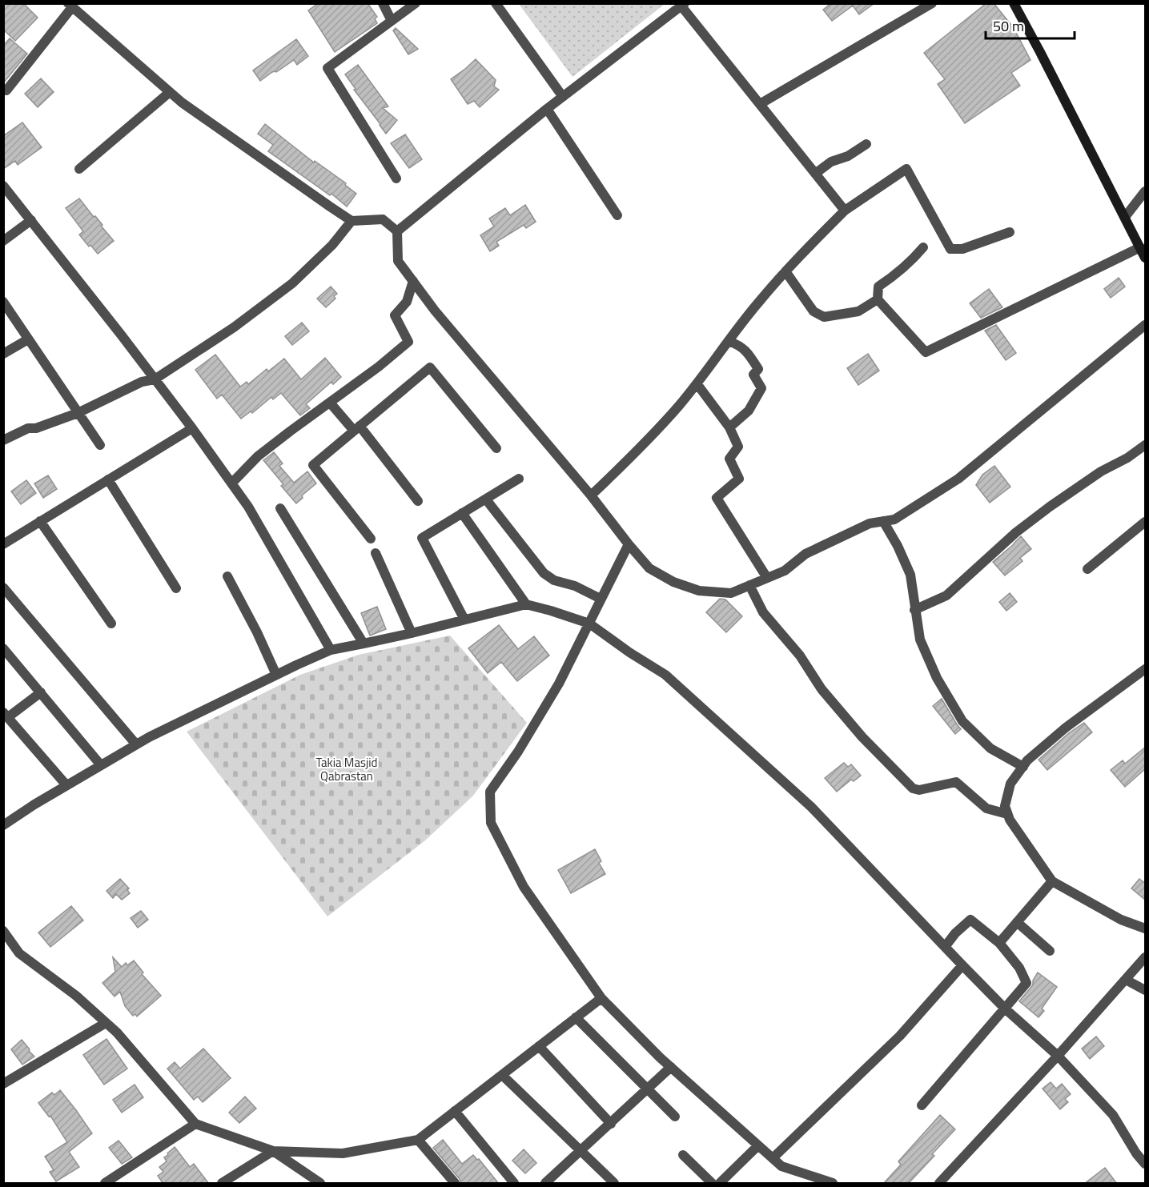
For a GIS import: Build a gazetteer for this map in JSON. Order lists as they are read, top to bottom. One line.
{"parks":["Takia Masjid Qabrastan"],"scale_bar":"50 m"}
